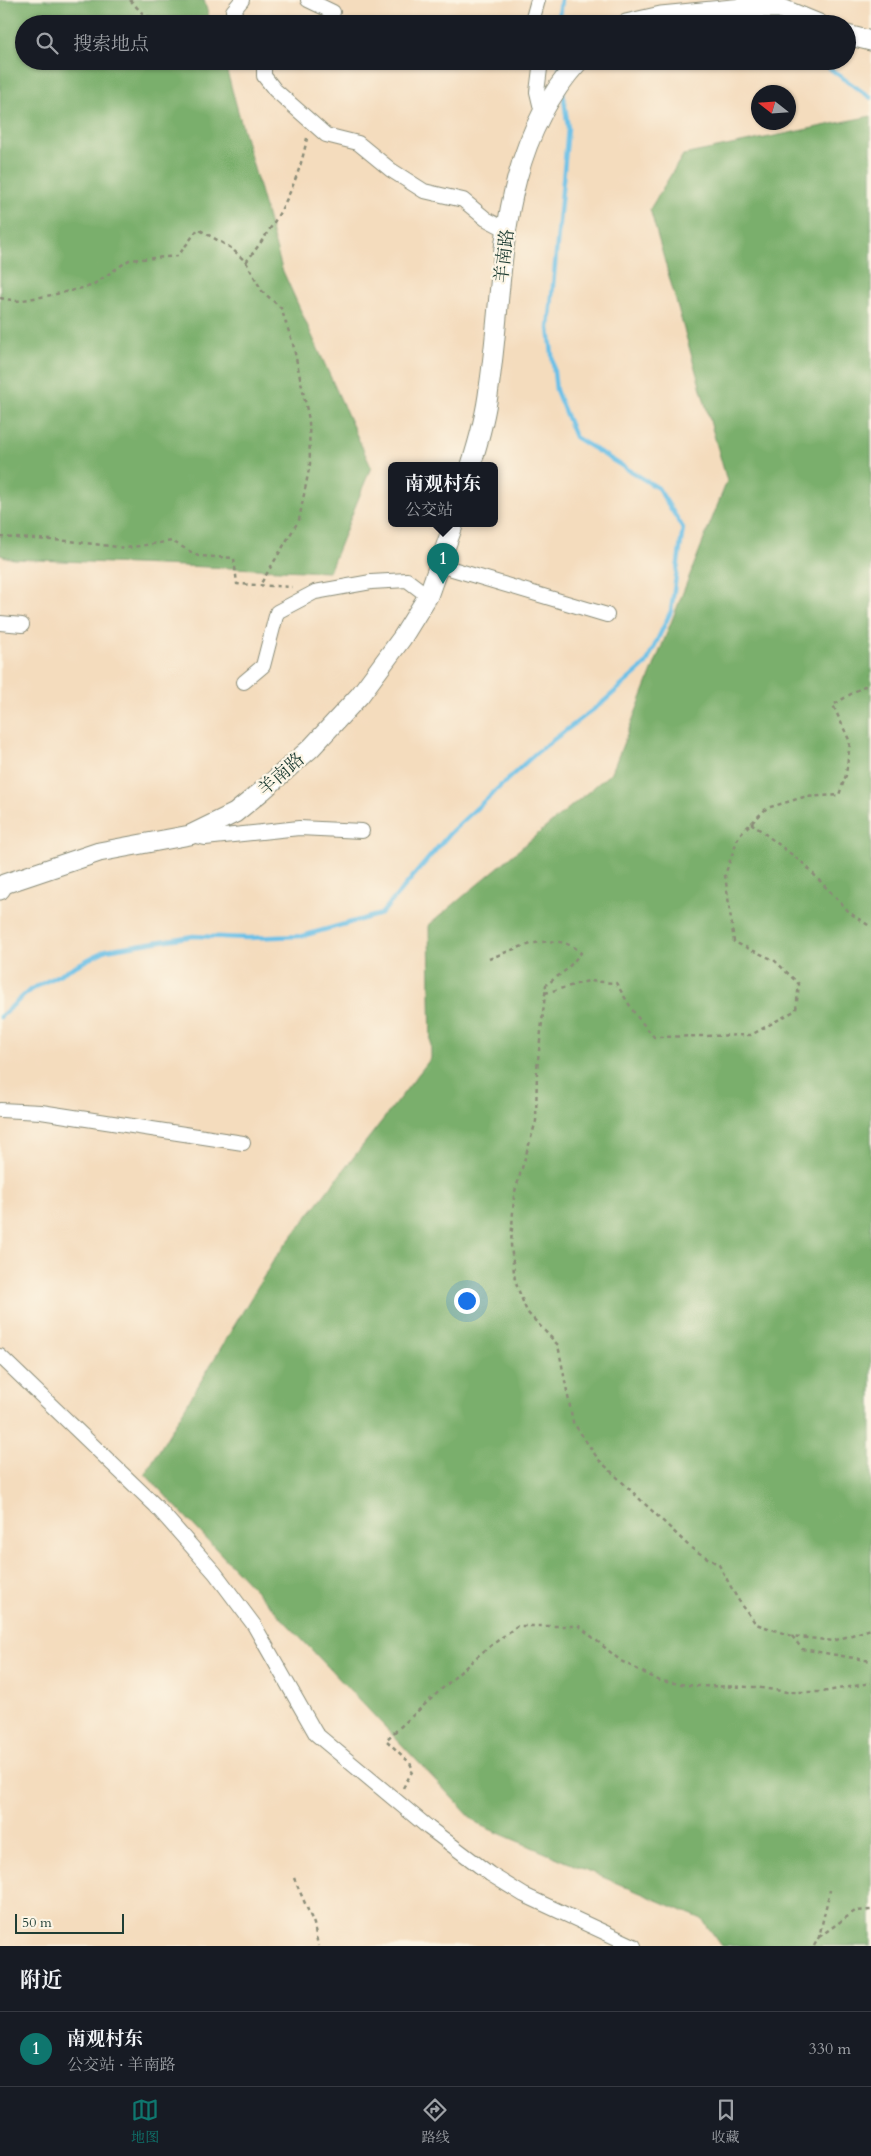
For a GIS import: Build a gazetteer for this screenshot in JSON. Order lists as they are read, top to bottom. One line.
{"streets":{"street":["羊南路"]},"scale_bar":"50 m","north":"left","page":{"search":"搜索地点","popup":["南观村东","公交站"],"pins":"1","scale":"50 m","heading":"附近","list":[{"mark":"1","name":"南观村东","note":"公交站 · 羊南路","value":"330 m"}],"nav":["地图","路线","收藏"]}}
